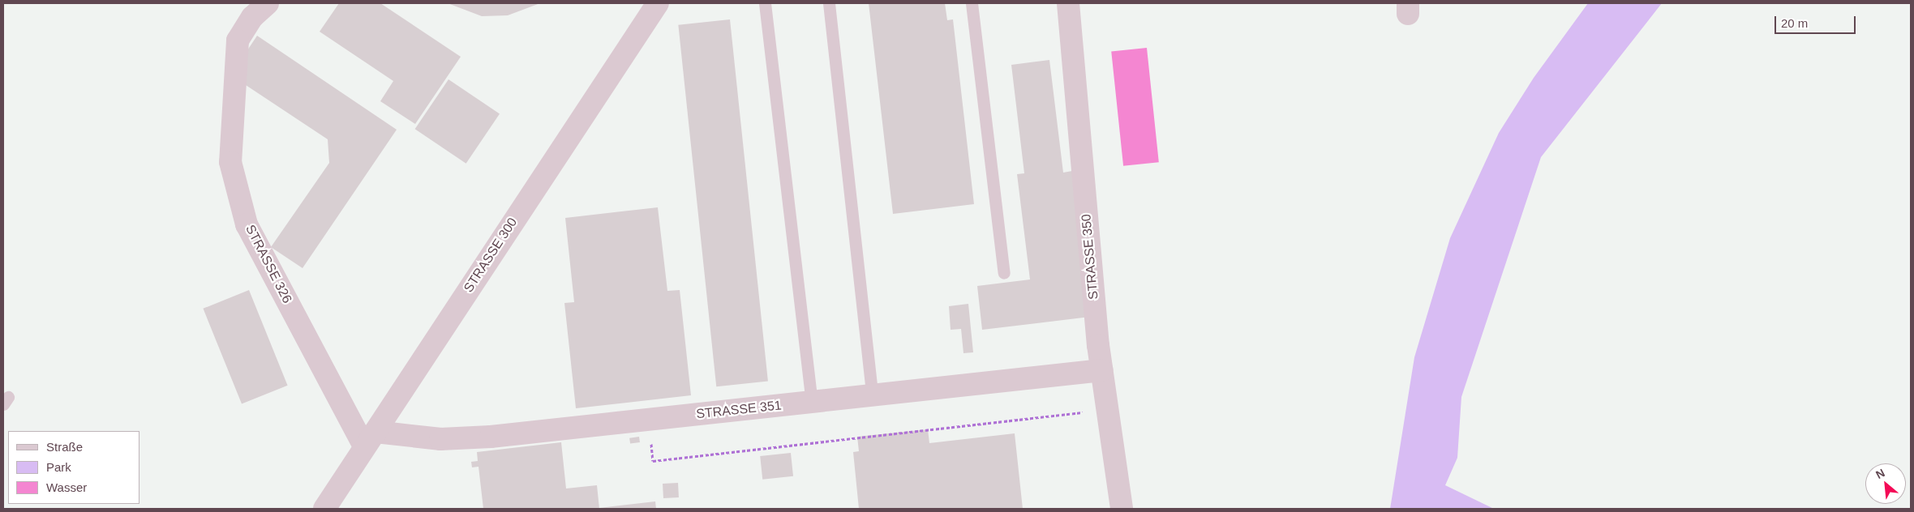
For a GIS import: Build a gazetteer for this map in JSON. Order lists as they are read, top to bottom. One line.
{"streets":{"street":["STRASSE 300","STRASSE 350","STRASSE 326","STRASSE 351"]},"crossings":[["STRASSE 300","STRASSE 326"],["STRASSE 300","STRASSE 351"],["STRASSE 350","STRASSE 351"],["STRASSE 326","STRASSE 351"]],"legend":["Straße","Park","Wasser"],"scale_bar":"20 m","north":"top left"}
